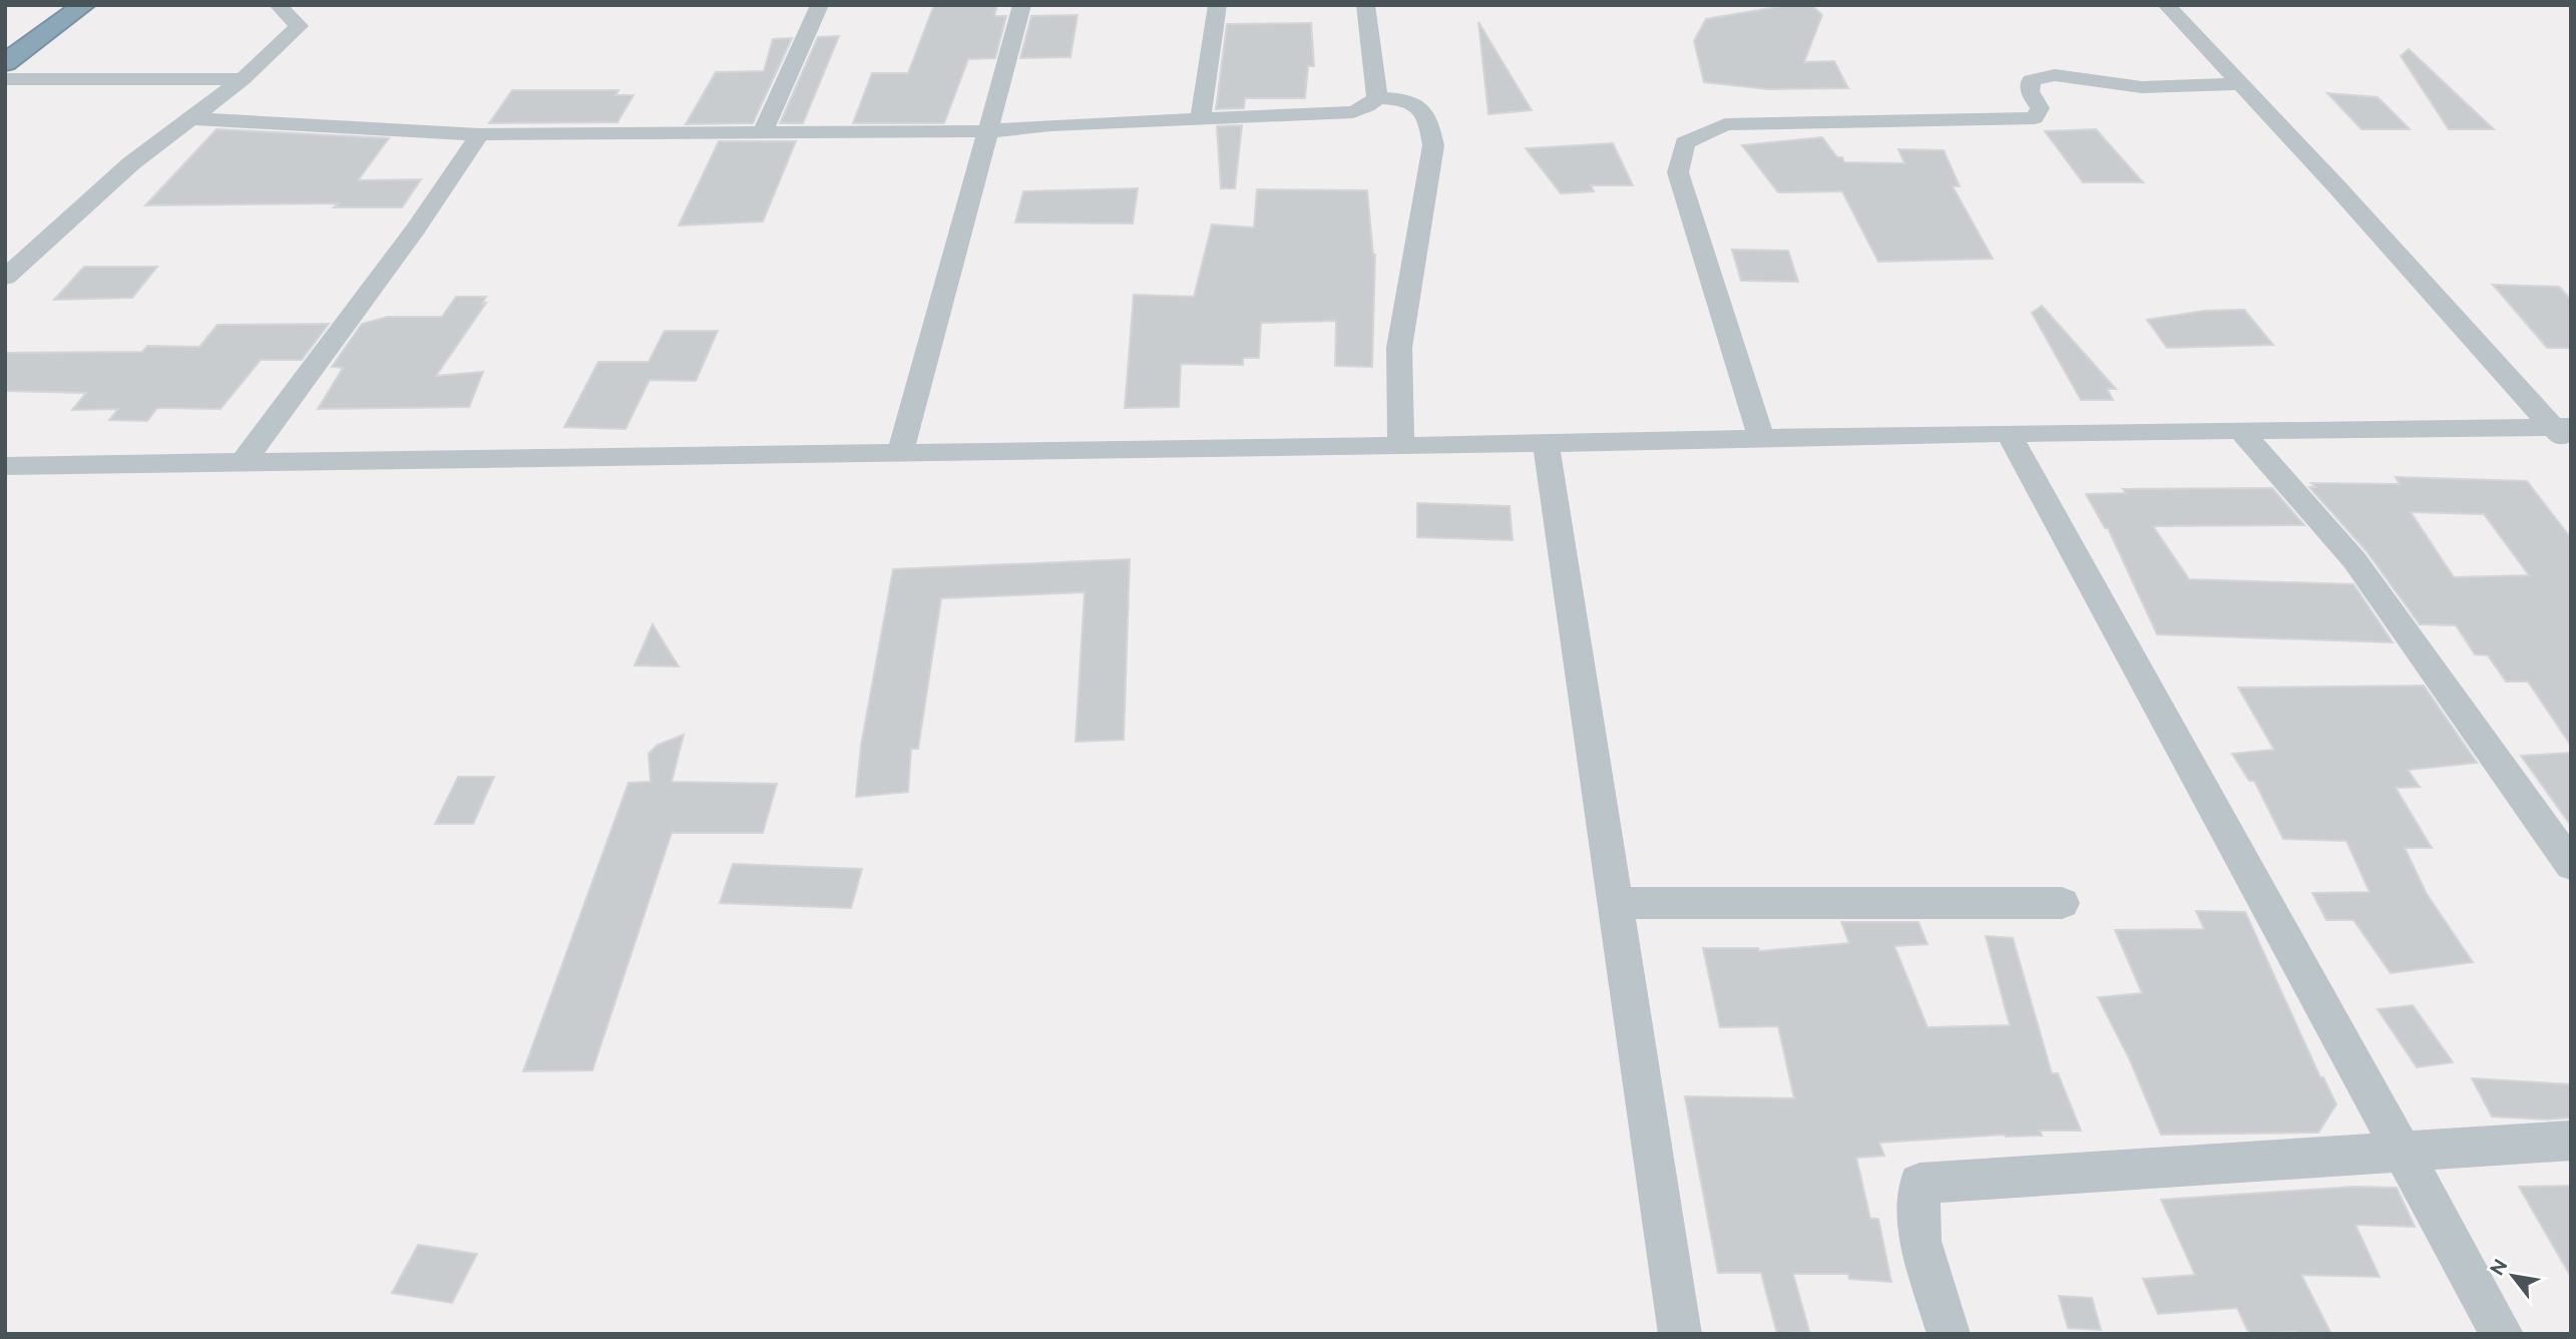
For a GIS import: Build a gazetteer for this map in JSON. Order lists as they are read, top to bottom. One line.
{"north":"top left"}
